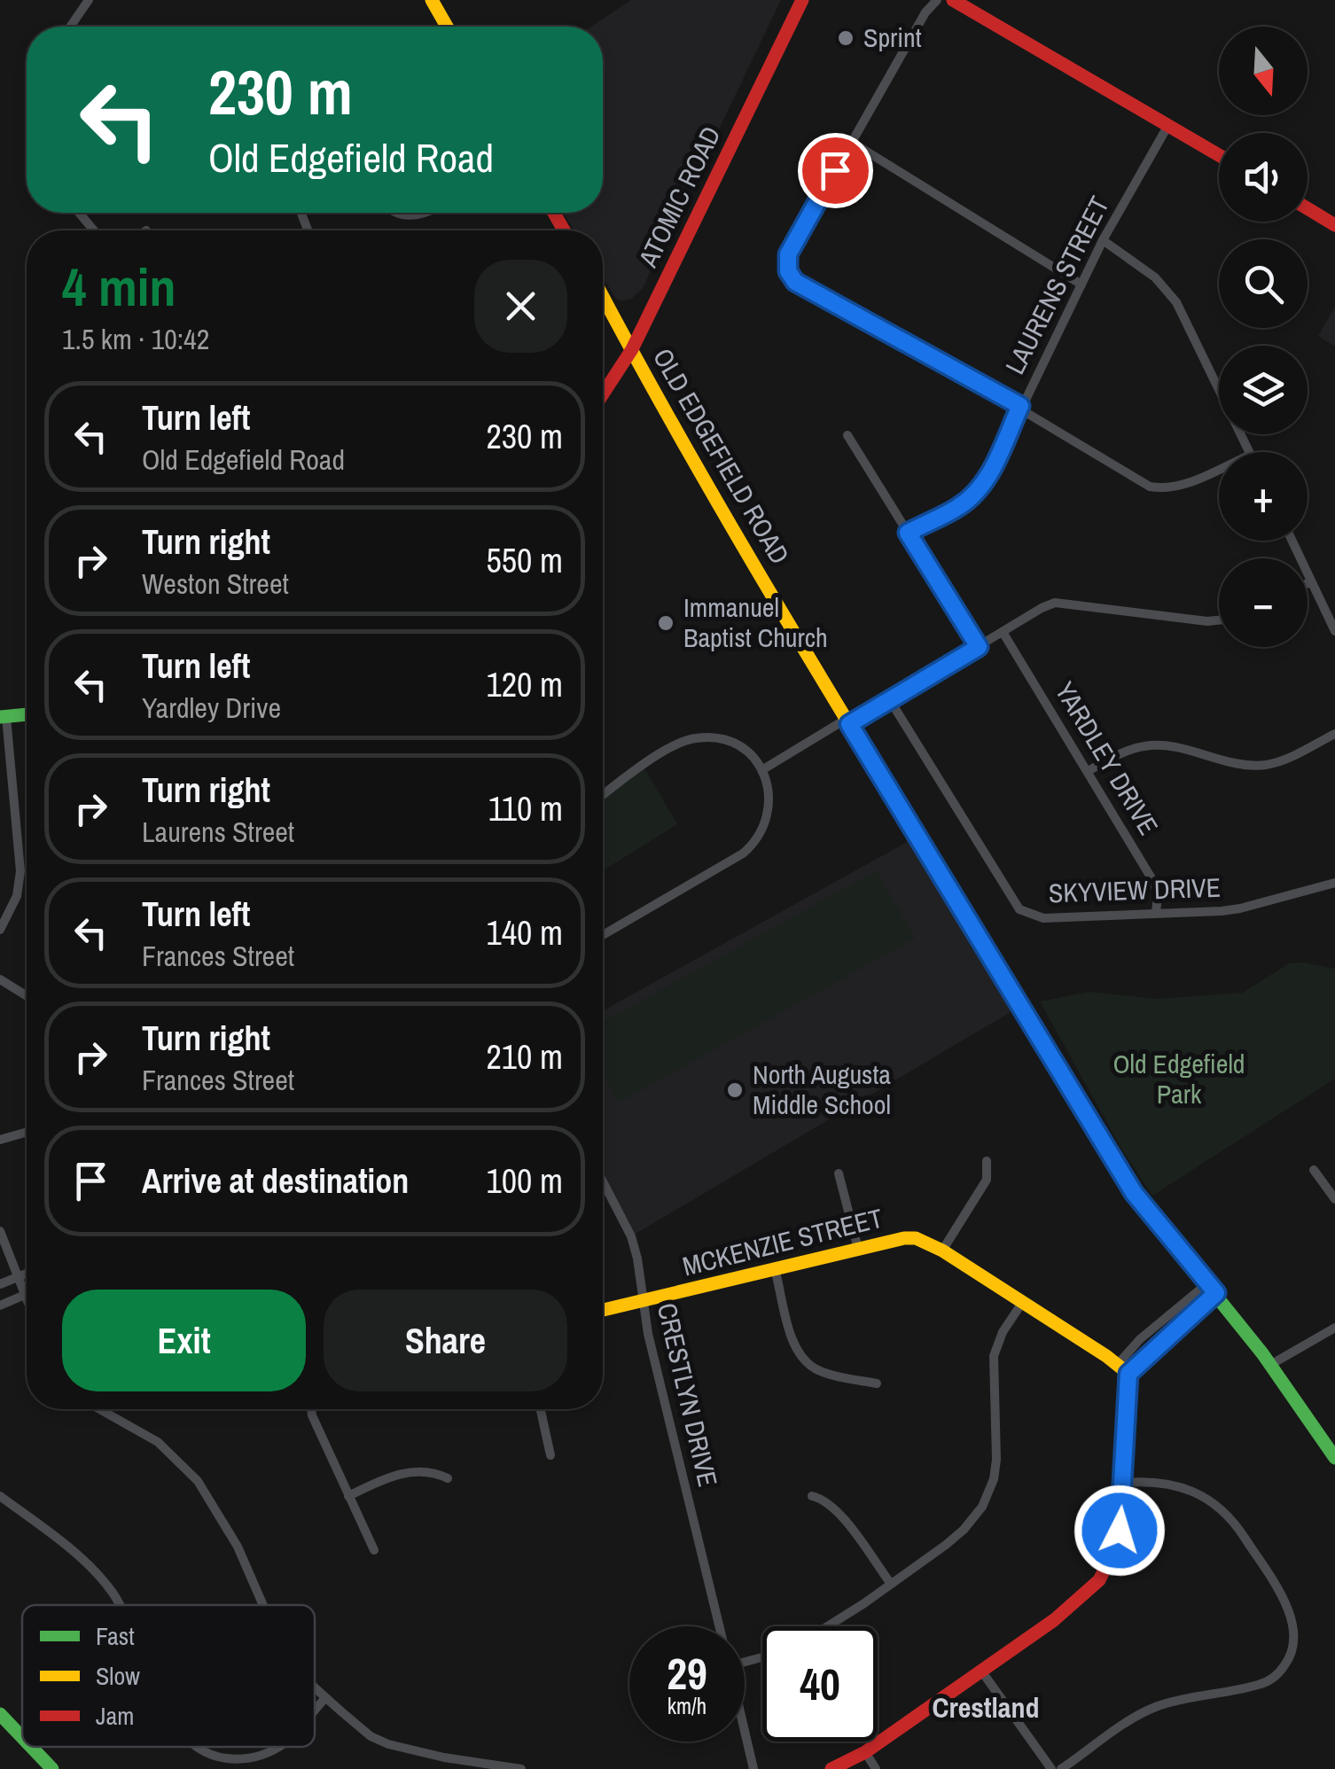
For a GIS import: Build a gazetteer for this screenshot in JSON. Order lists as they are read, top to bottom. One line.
{"streets":{"street":["ATOMIC ROAD","LAURENS STREET","OLD EDGEFIELD ROAD","YARDLEY DRIVE","SKYVIEW DRIVE","MCKENZIE STREET","CRESTLYN DRIVE"]},"crossings":[["ATOMIC ROAD","OLD EDGEFIELD ROAD"],["YARDLEY DRIVE","SKYVIEW DRIVE"],["MCKENZIE STREET","CRESTLYN DRIVE"]],"districts":["Crestland"],"parks":["Old Edgefield Park"],"places":["Sprint","Immanuel Baptist Church","North Augusta Middle School"],"legend":["Fast","Slow","Jam"],"north":"bottom","page":{"map_buttons":["+","−"],"turn":["230 m","Old Edgefield Road"],"heading":["4 min","1.5 km · 10:42"],"list":[{"name":"Turn left","note":"Old Edgefield Road","value":"230 m"},{"name":"Turn right","note":"Weston Street","value":"550 m"},{"name":"Turn left","note":"Yardley Drive","value":"120 m"},{"name":"Turn right","note":"Laurens Street","value":"110 m"},{"name":"Turn left","note":"Frances Street","value":"140 m"},{"name":"Turn right","note":"Frances Street","value":"210 m"},{"name":"Arrive at destination","value":"100 m"}],"buttons":["Exit","Share"],"speed":"29 km/h","limit":"40"}}
